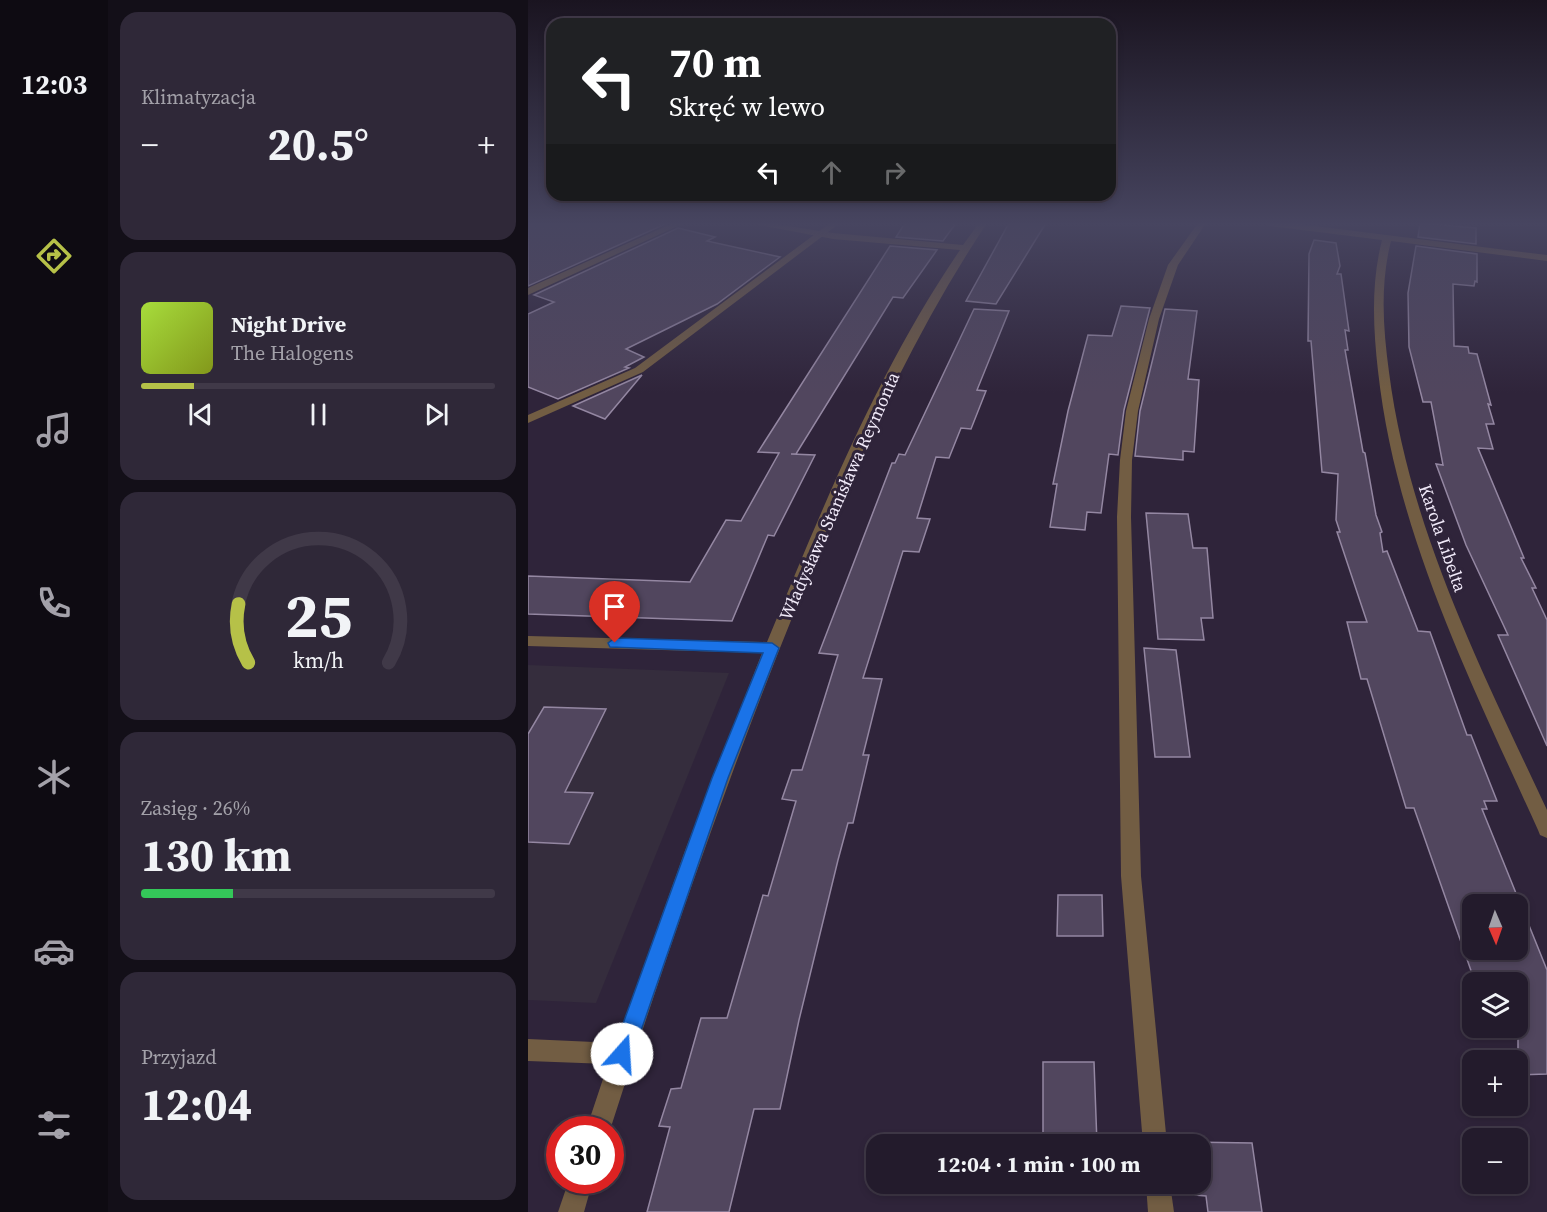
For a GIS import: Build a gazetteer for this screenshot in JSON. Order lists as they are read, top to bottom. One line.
{"streets":{"street":["Władysława Stanisława Reymonta","Karola Libelta"]},"north":"bottom","page":{"tabs":"12:03","tile":["Klimatyzacja",["Zasięg · 26%","130 km"],["Przyjazd","12:04"]],"turn":["70 m","Skręć w lewo"],"heat":["−","20.5°","+"],"song":["Night Drive","The Halogens"],"map_buttons":["+","−"],"limit":"30","trip":"12:04 · 1 min · 100 m","gauge":["25","km/h"]}}
